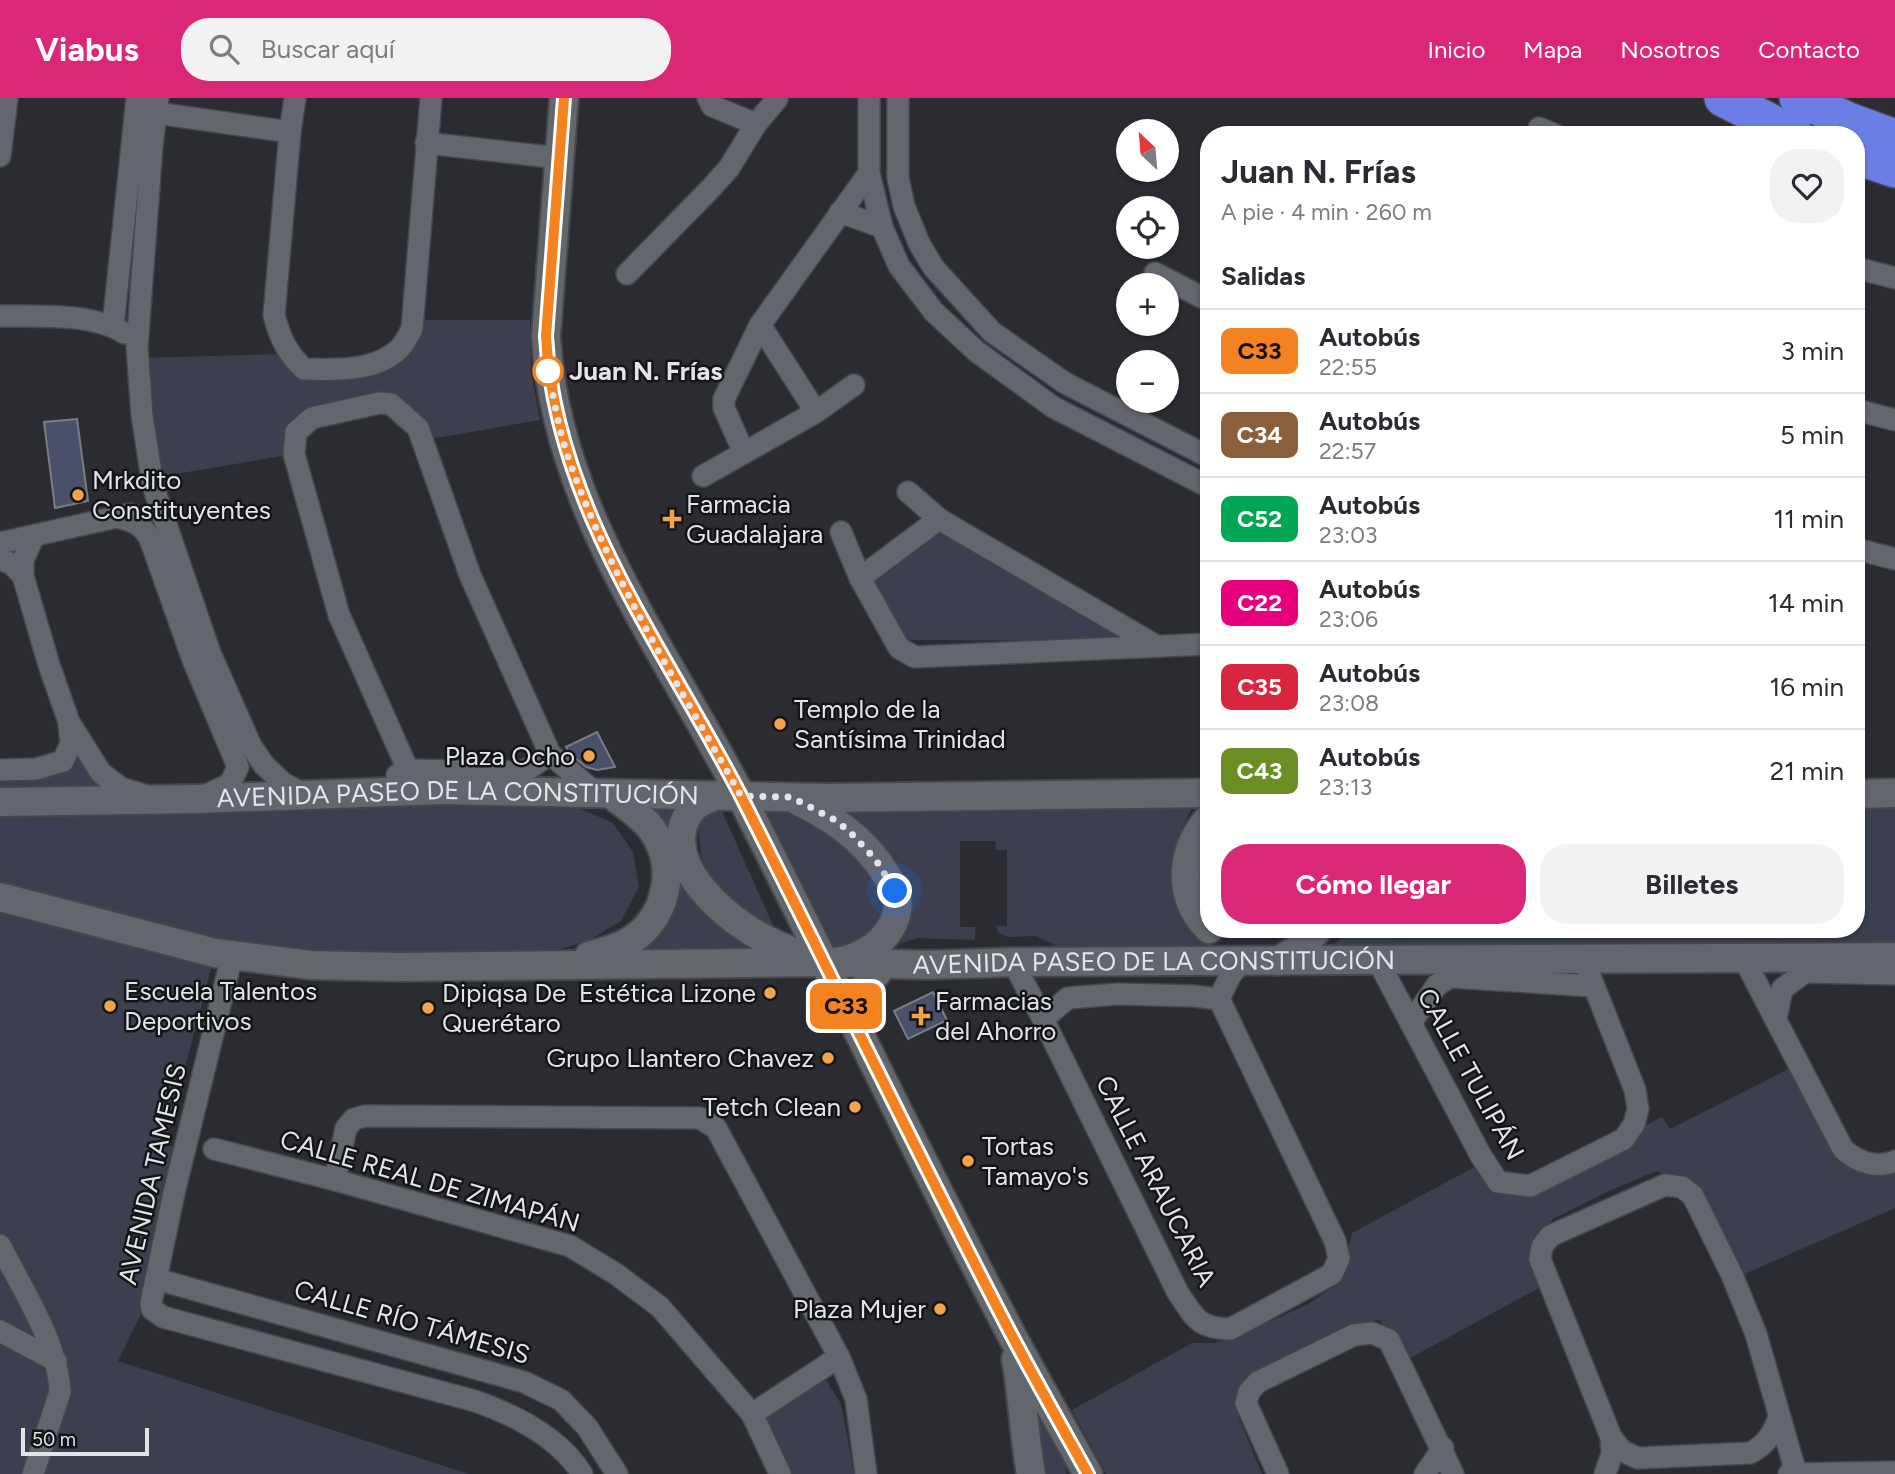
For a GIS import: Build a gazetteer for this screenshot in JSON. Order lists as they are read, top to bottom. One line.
{"streets":{"street":["AVENIDA PASEO DE LA CONSTITUCIÓN","CALLE TULIPÁN","AVENIDA TAMESIS","CALLE REAL DE ZIMAPÁN","CALLE ARAUCARIA","CALLE RÍO TÁMESIS"]},"crossings":[["AVENIDA PASEO DE LA CONSTITUCIÓN","CALLE TULIPÁN"],["AVENIDA PASEO DE LA CONSTITUCIÓN","AVENIDA TAMESIS"],["AVENIDA PASEO DE LA CONSTITUCIÓN","CALLE ARAUCARIA"],["AVENIDA TAMESIS","CALLE RÍO TÁMESIS"]],"places":{"other":["Juan N. Frías","Mrkdito Constituyentes","Templo de la Santísima Trinidad","Plaza Ocho","Estética Lizone","Escuela Talentos Deportivos","Dipiqsa De Querétaro","Grupo Llantero Chavez","Tetch Clean","Tortas Tamayo's","Plaza Mujer"],"health":["Farmacia Guadalajara","Farmacias del Ahorro"]},"lines":["bus line C33"],"scale_bar":"50 m","north":"top left","page":{"header":"Viabus","search":"Buscar aquí","nav":["Inicio","Mapa","Nosotros","Contacto"],"on_map":"C33","map_buttons":["+","−"],"heading":[["Juan N. Frías","A pie · 4 min · 260 m"],"Salidas"],"list":[{"mark":"C33","name":"Autobús","note":"22:55","value":"3 min"},{"mark":"C34","name":"Autobús","note":"22:57","value":"5 min"},{"mark":"C52","name":"Autobús","note":"23:03","value":"11 min"},{"mark":"C22","name":"Autobús","note":"23:06","value":"14 min"},{"mark":"C35","name":"Autobús","note":"23:08","value":"16 min"},{"mark":"C43","name":"Autobús","note":"23:13","value":"21 min"}],"buttons":["Cómo llegar","Billetes"],"scale":"50 m"}}
